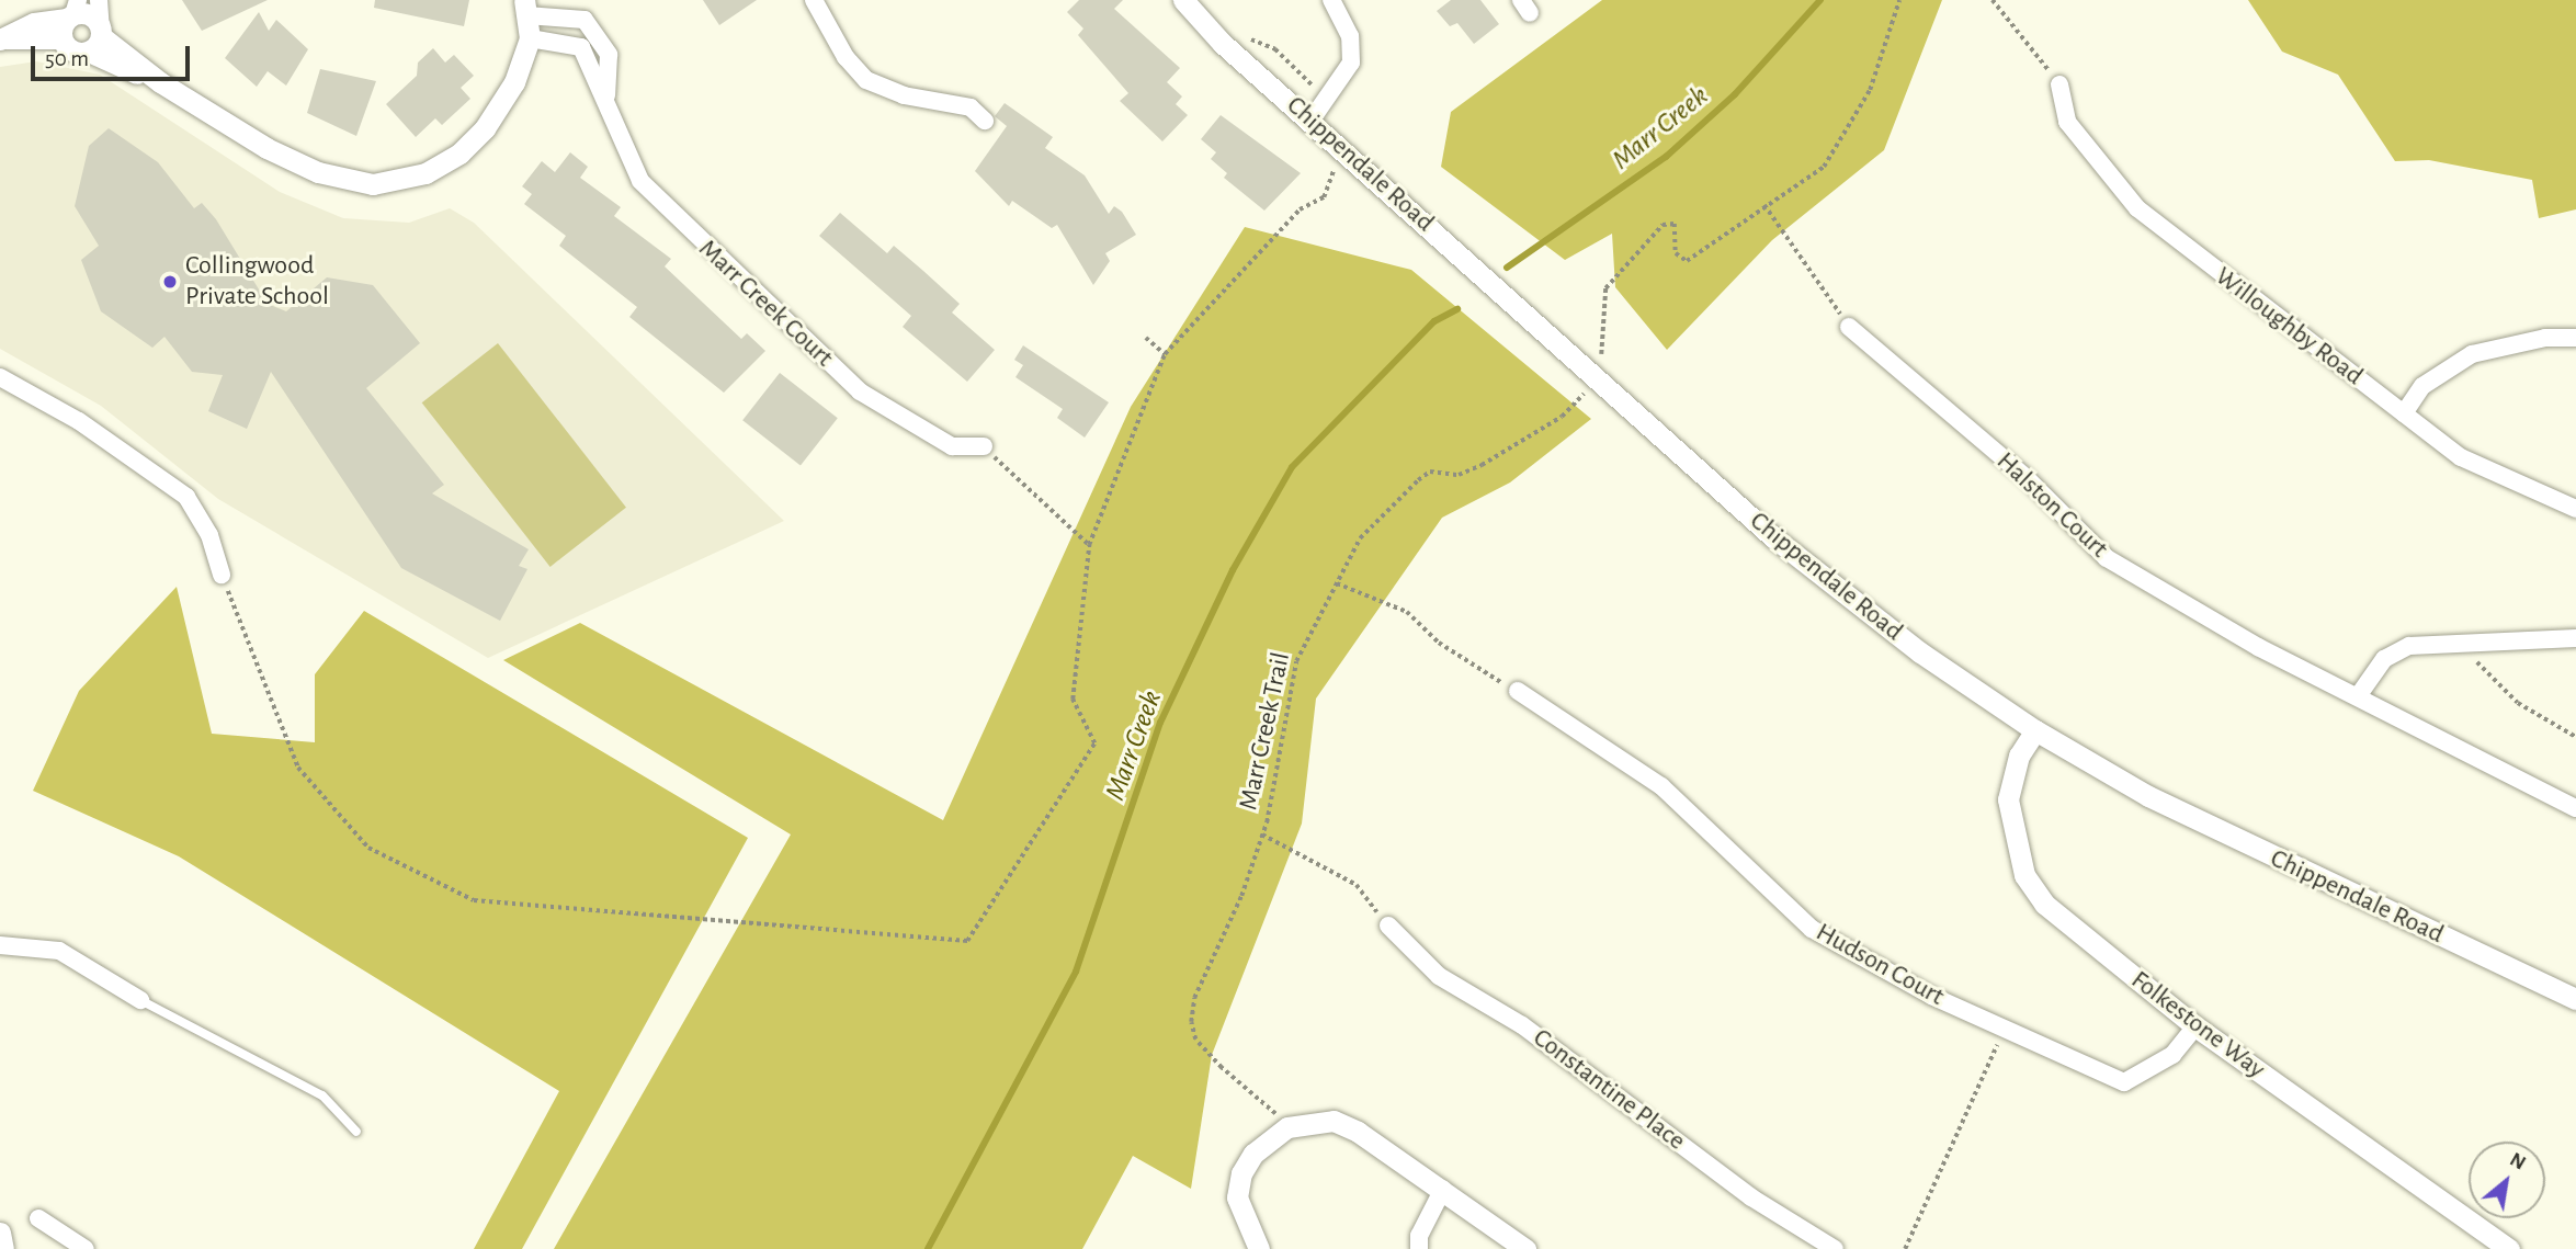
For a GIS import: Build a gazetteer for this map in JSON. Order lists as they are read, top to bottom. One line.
{"streets":{"street":["Chippendale Road","Marr Creek Court","Willoughby Road","Halston Court","Hudson Court","Folkestone Way","Constantine Place"],"path":["Marr Creek Trail"]},"crossings":[["Chippendale Road","Folkestone Way"],["Hudson Court","Folkestone Way"]],"water":["Marr Creek"],"places":["Collingwood Private School"],"scale_bar":"50 m","north":"top right"}
